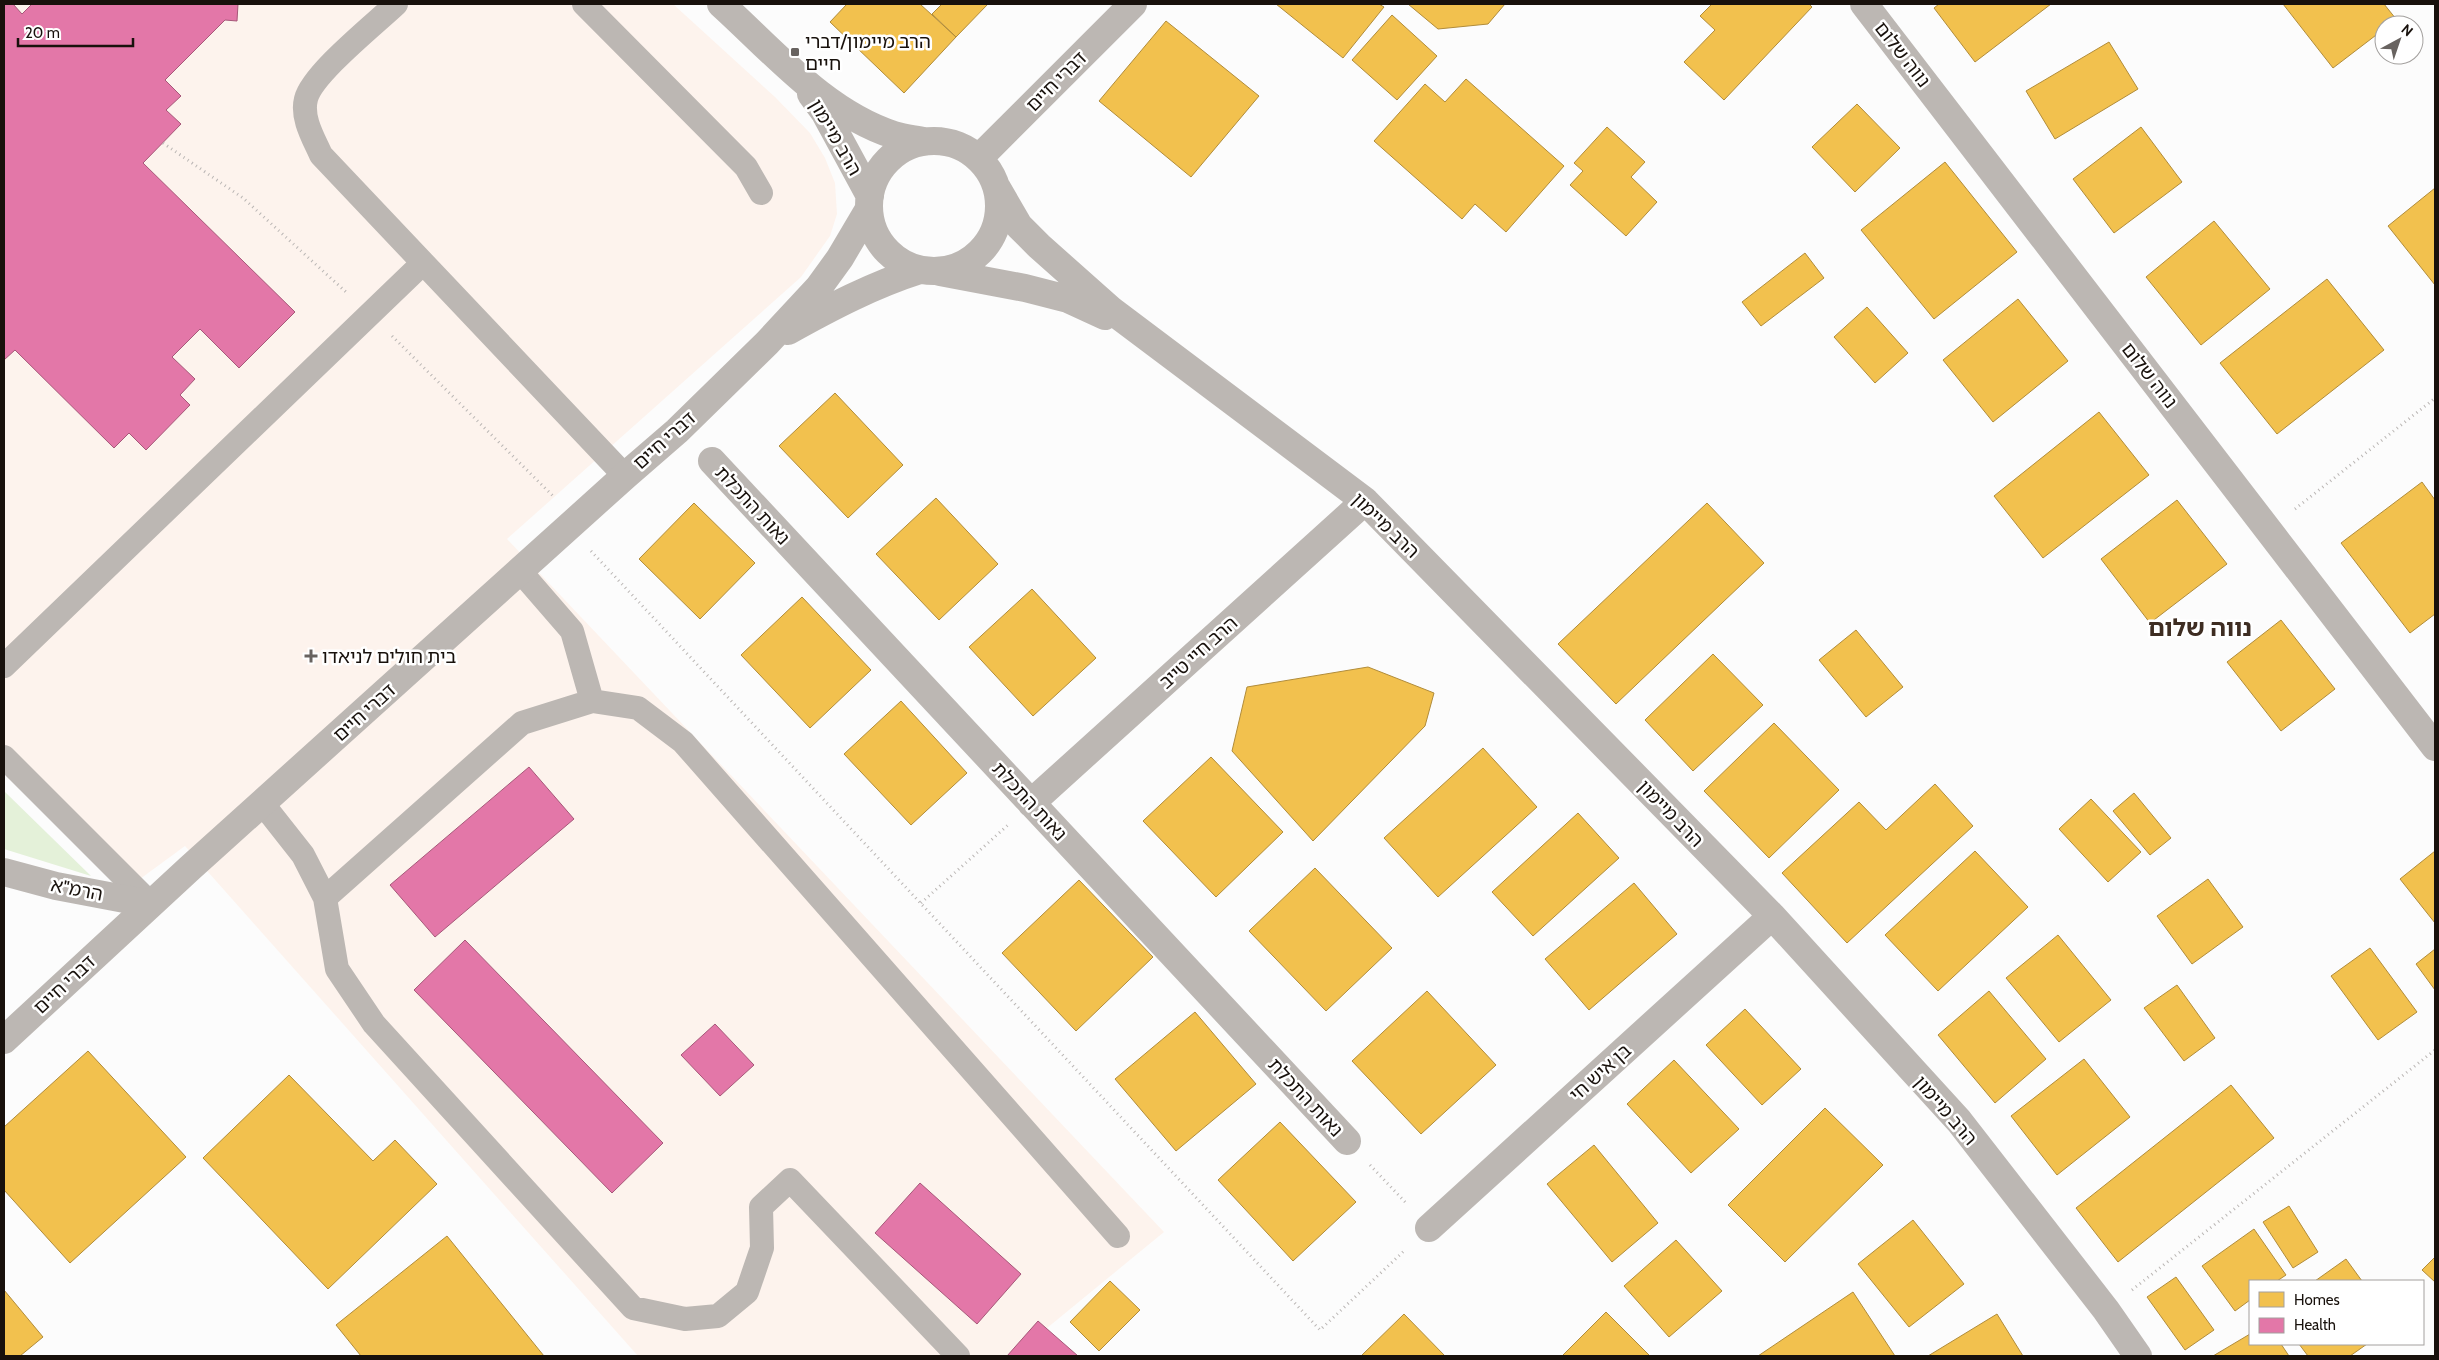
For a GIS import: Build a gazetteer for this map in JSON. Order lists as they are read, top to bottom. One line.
{"streets":{"street":["נווה שלום","דברי חיים","הרב מיימון","נאות התכלת","הרב חיי טייב","הרמ\"א","בן איש חי"]},"crossings":[["דברי חיים","הרב מיימון"],["דברי חיים","הרמ\"א"],["הרב מיימון","הרב חיי טייב"],["הרב מיימון","בן איש חי"],["נאות התכלת","הרב חיי טייב"]],"districts":["נווה שלום"],"places":{"transit":["הרב מיימון/דברי חיים"],"health":["בית חולים לניאדו"]},"legend":["Homes","Health"],"scale_bar":"20 m","north":"top right"}
